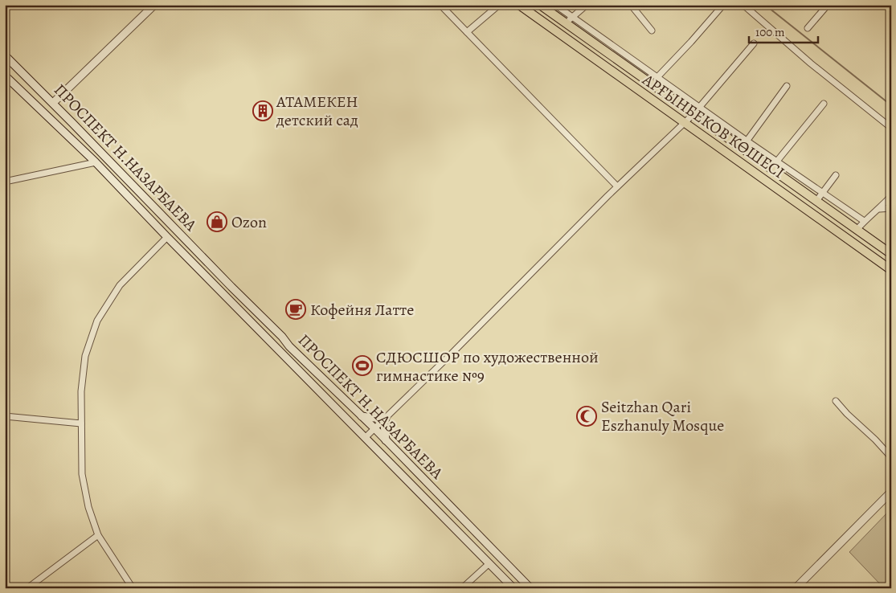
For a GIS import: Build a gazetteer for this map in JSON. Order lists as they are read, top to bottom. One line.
{"streets":{"main road":["АРҒЫНБЕКОВ КӨШЕСІ","ПРОСПЕКТ Н.НАЗАРБАЕВА"]},"places":{"building":["АТАМЕКЕН детский сад"],"shop":["Ozon"],"cafe":["Кофейня Латте"],"sports":["СДЮСШОР по художественной гимнастике №9"],"mosque":["Seitzhan Qari Eszhanuly Mosque"]},"scale_bar":"100 m"}
